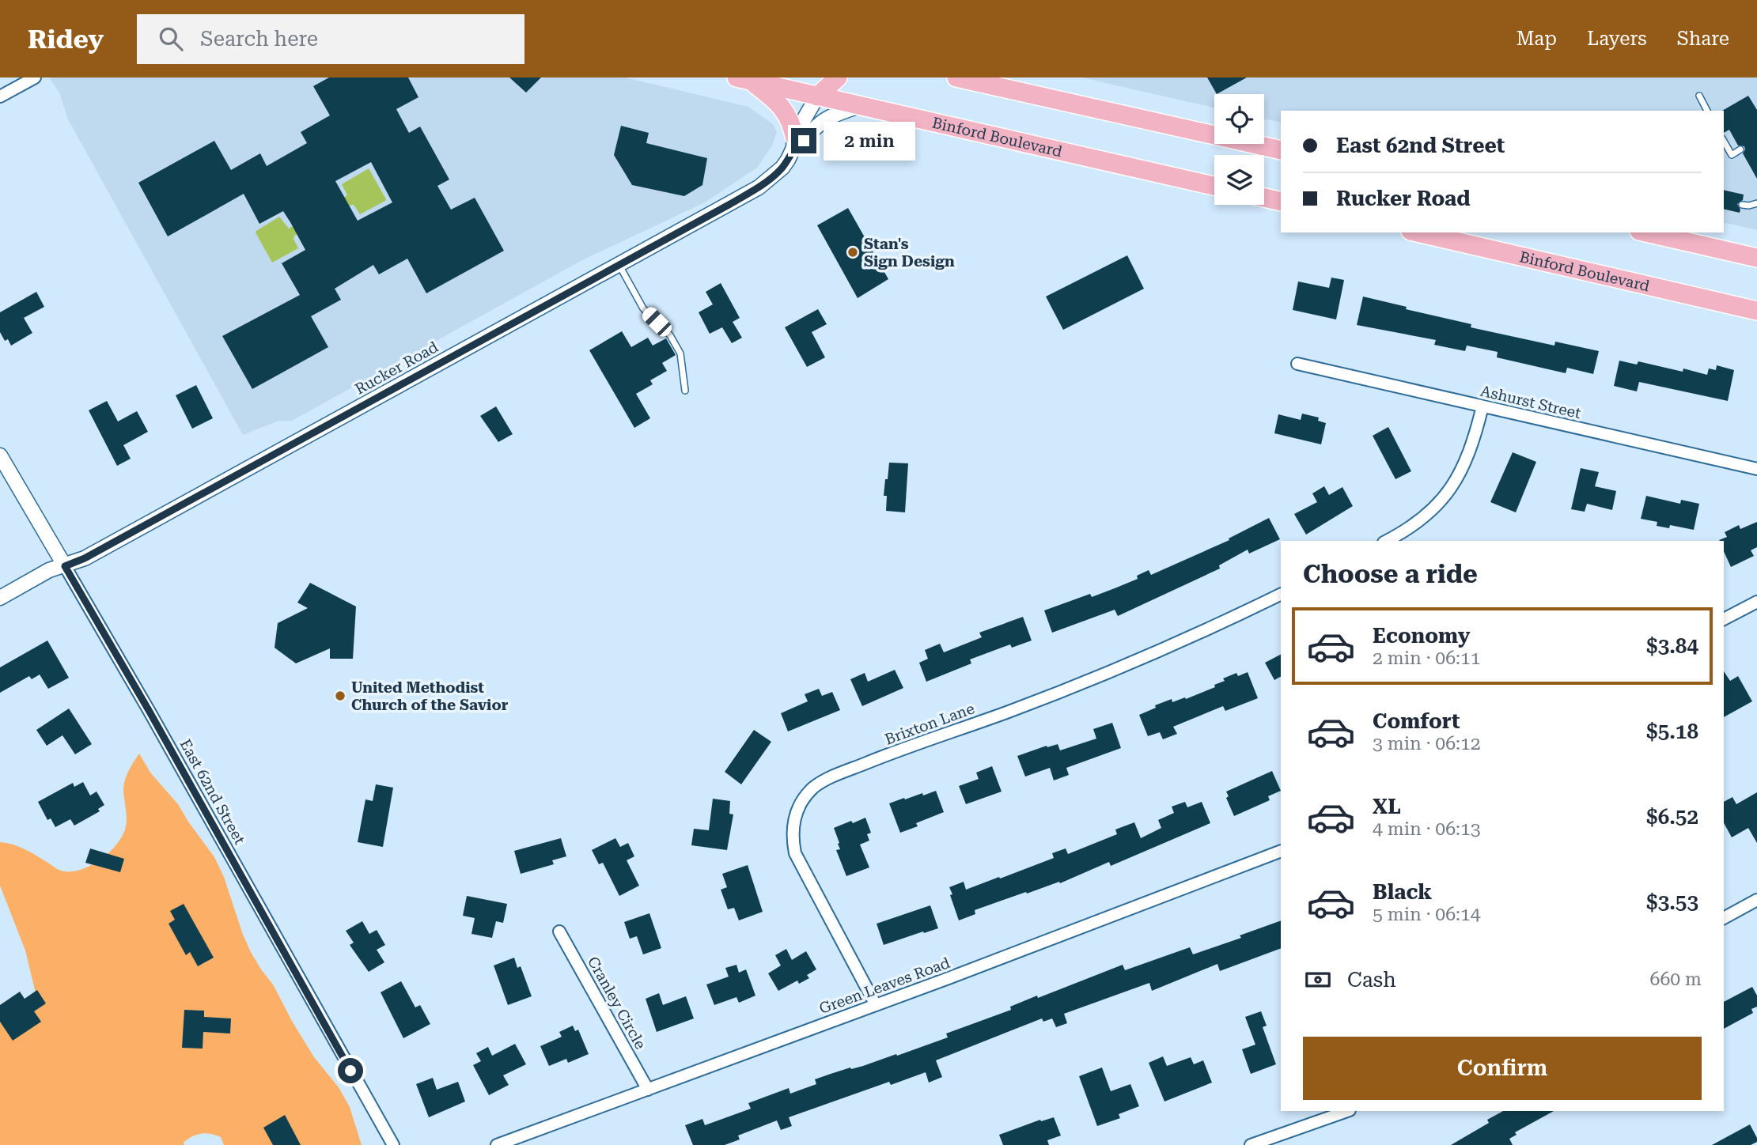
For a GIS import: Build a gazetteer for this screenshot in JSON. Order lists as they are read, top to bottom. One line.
{"streets":{"main road":["Binford Boulevard"],"street":["Rucker Road","Ashurst Street","Brixton Lane","East 62nd Street","Green Leaves Road","Cranley Circle"]},"crossings":[["Binford Boulevard","Rucker Road"],["Rucker Road","East 62nd Street"],["Brixton Lane","Green Leaves Road"],["Green Leaves Road","Cranley Circle"]],"places":["Stan's Sign Design","United Methodist Church of the Savior"],"page":{"header":"Ridey","search":"Search here","nav":["Map","Layers","Share"],"banner":["East 62nd Street","Rucker Road"],"bubble":"2 min","heading":"Choose a ride","list":[{"name":"Economy","note":"2 min · 06:11","value":"$3.84"},{"name":"Comfort","note":"3 min · 06:12","value":"$5.18"},{"name":"XL","note":"4 min · 06:13","value":"$6.52"},{"name":"Black","note":"5 min · 06:14","value":"$3.53"}],"pay":["Cash","660 m"],"buttons":"Confirm"}}
